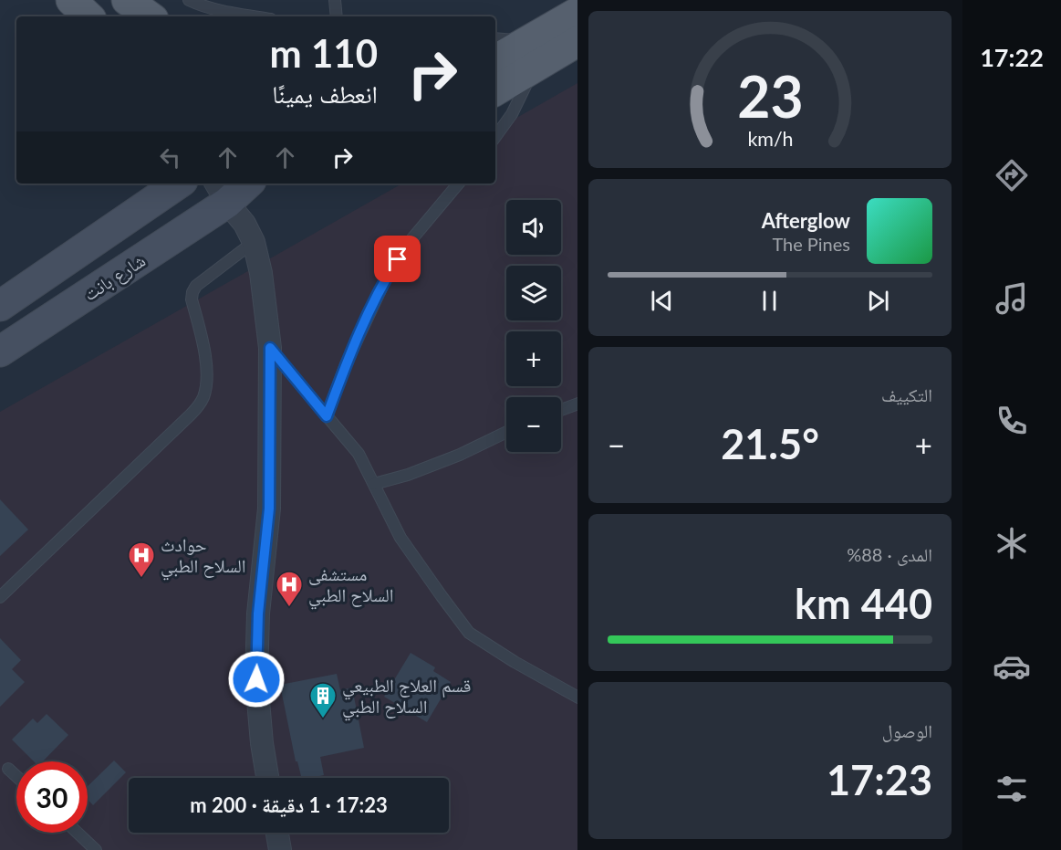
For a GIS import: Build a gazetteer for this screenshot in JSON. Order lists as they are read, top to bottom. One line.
{"streets":{"main road":["شارع بانت"]},"places":{"hospital":["حوادث السلاح الطبي","مستشفى السلاح الطبي"],"building":["قسم العلاج الطبيعي السلاح الطبي"]},"page":{"tabs":"17:22","turn":["110 m","انعطف يمينًا"],"song":["Afterglow","The Pines"],"map_buttons":["+","−"],"tile":["التكييف",["المدى · 88%","440 km"],["الوصول","17:23"]],"heat":["−","21.5°","+"],"limit":"30","trip":"17:23 · 1 دقيقة · 200 m","gauge":["23","km/h"]}}
